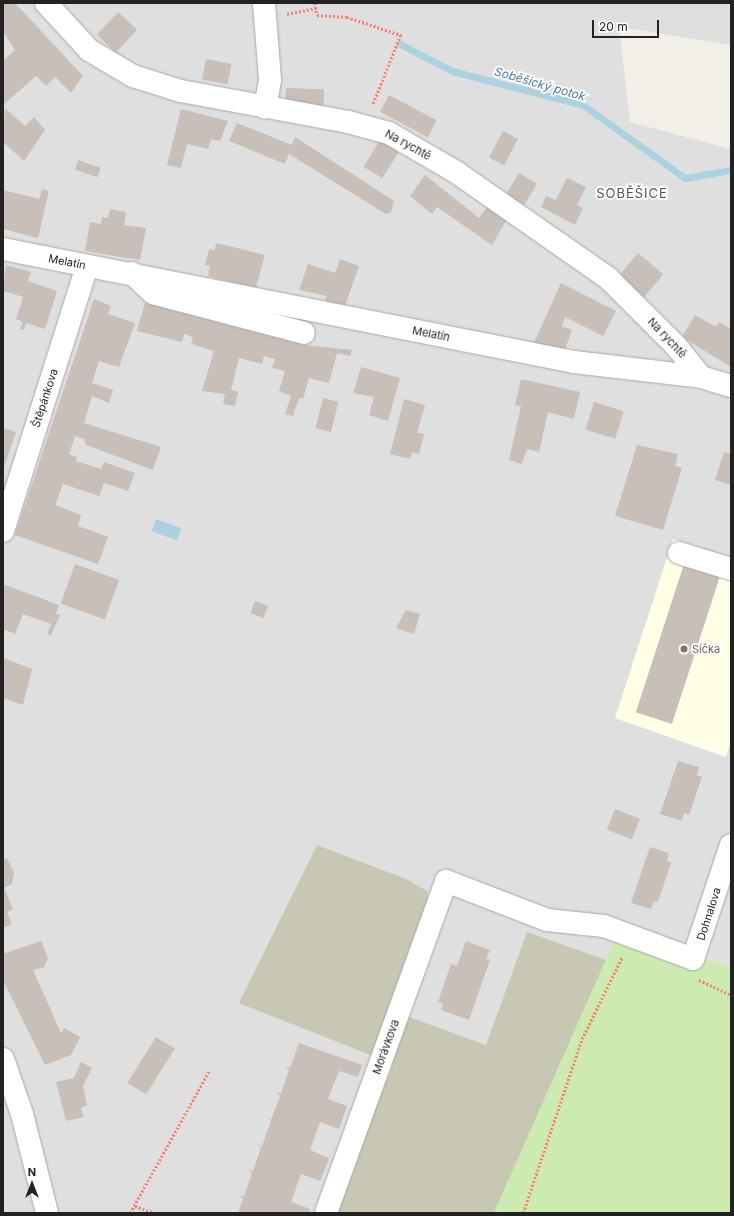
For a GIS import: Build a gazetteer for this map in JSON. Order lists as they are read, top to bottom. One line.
{"streets":{"street":["Na rychtě","Melatín","Štěpánkova","Dohnalova","Morávkova"]},"crossings":[["Na rychtě","Melatín"],["Melatín","Štěpánkova"]],"districts":["SOBĚŠICE"],"water":["Soběšický potok"],"places":["Síčka"],"scale_bar":"20 m","north":"top"}
